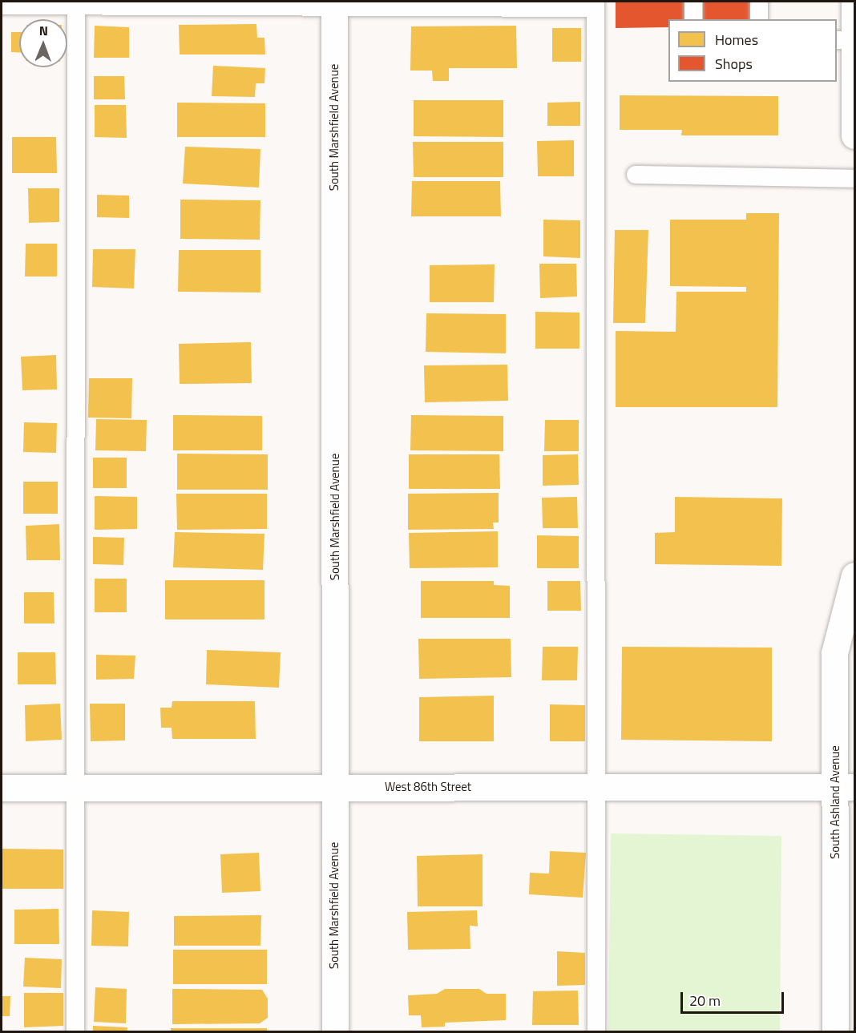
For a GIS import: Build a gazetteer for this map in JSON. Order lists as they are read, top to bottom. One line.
{"streets":{"street":["South Marshfield Avenue","West 86th Street","South Ashland Avenue"]},"crossings":[["South Marshfield Avenue","West 86th Street"],["West 86th Street","South Ashland Avenue"]],"legend":["Homes","Shops"],"scale_bar":"20 m","north":"top"}
